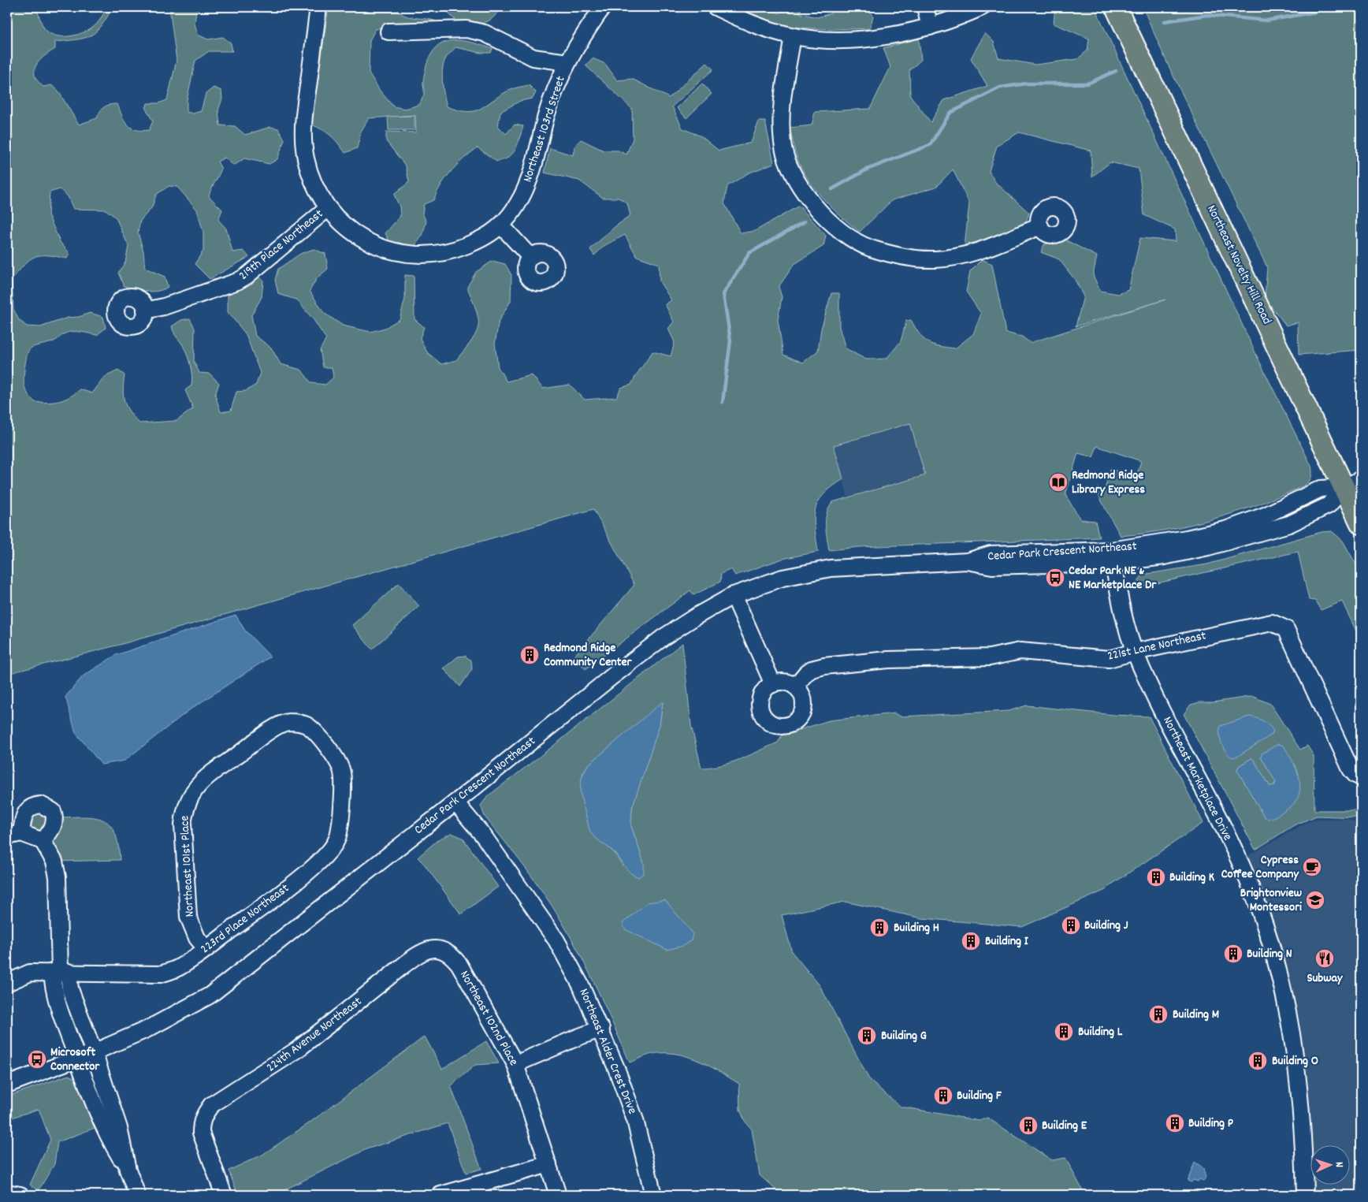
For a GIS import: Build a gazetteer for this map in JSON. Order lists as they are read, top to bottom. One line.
{"streets":{"main road":["Northeast Novelty Hill Road"],"street":["Northeast 103rd Street","219th Place Northeast","Cedar Park Crescent Northeast","221st Lane Northeast","Northeast Marketplace Drive","Northeast 101st Place","223rd Place Northeast","Northeast 102nd Place","224th Avenue Northeast","Northeast Alder Crest Drive"]},"crossings":[["Northeast 103rd Street","219th Place Northeast"],["Northeast Novelty Hill Road","Cedar Park Crescent Northeast"],["Cedar Park Crescent Northeast","Northeast Marketplace Drive"],["Cedar Park Crescent Northeast","Northeast Alder Crest Drive"],["221st Lane Northeast","Northeast Marketplace Drive"],["Northeast 101st Place","223rd Place Northeast"],["Northeast 102nd Place","224th Avenue Northeast"]],"places":{"library":["Redmond Ridge Library Express"],"bus stop":["Cedar Park NE & NE Marketplace Dr","Microsoft Connector"],"building":["Redmond Ridge Community Center","Building K","Building J","Building H","Building I","Building N","Building M","Building L","Building G","Building O","Building F","Building P","Building E"],"cafe":["Cypress Coffee Company"],"school or university":["Brightonview Montessori"],"restaurant":["Subway"]},"north":"right"}
